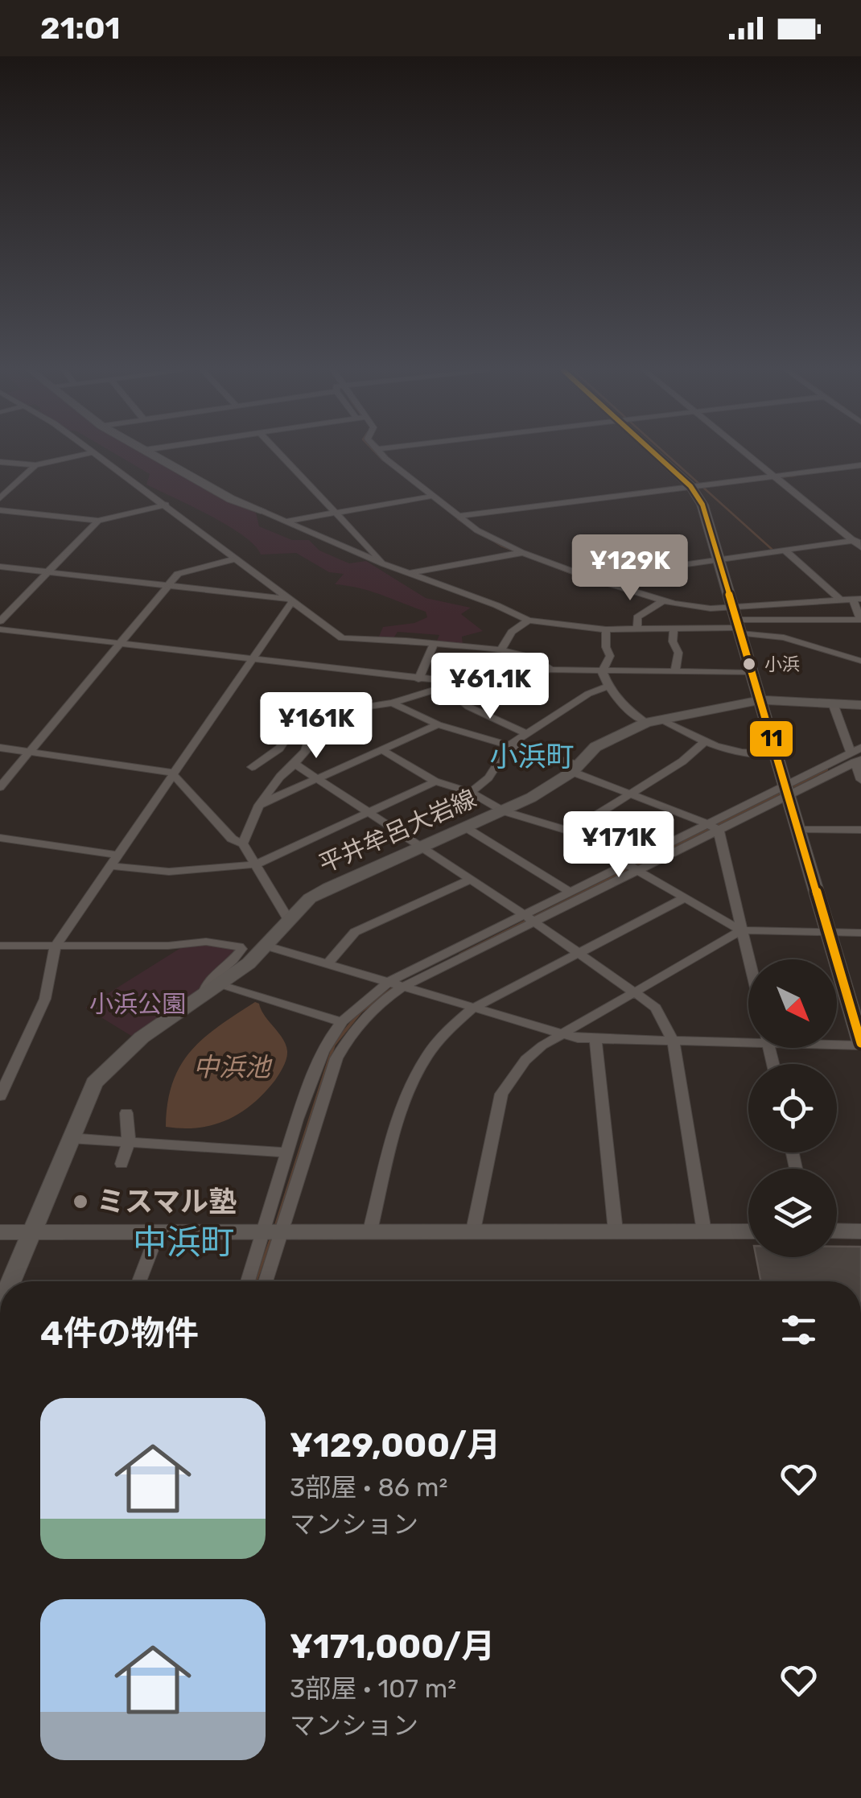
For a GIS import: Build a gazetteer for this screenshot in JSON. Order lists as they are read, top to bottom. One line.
{"streets":{"main road":["平井牟呂大岩線"]},"districts":["小浜町","中浜町"],"water":["中浜池"],"parks":["小浜公園"],"places":["小浜","ミスマル塾"],"lines":["transit line 11"],"north":"bottom right","page":{"status":"21:01","price":["¥129K","¥61.1K","¥161K","¥171K"],"heading":"4件の物件","list":[{"name":"¥129,000/月","note":"3部屋 · 86 m² · マンション"},{"name":"¥171,000/月","note":"3部屋 · 107 m² · マンション"}]}}
